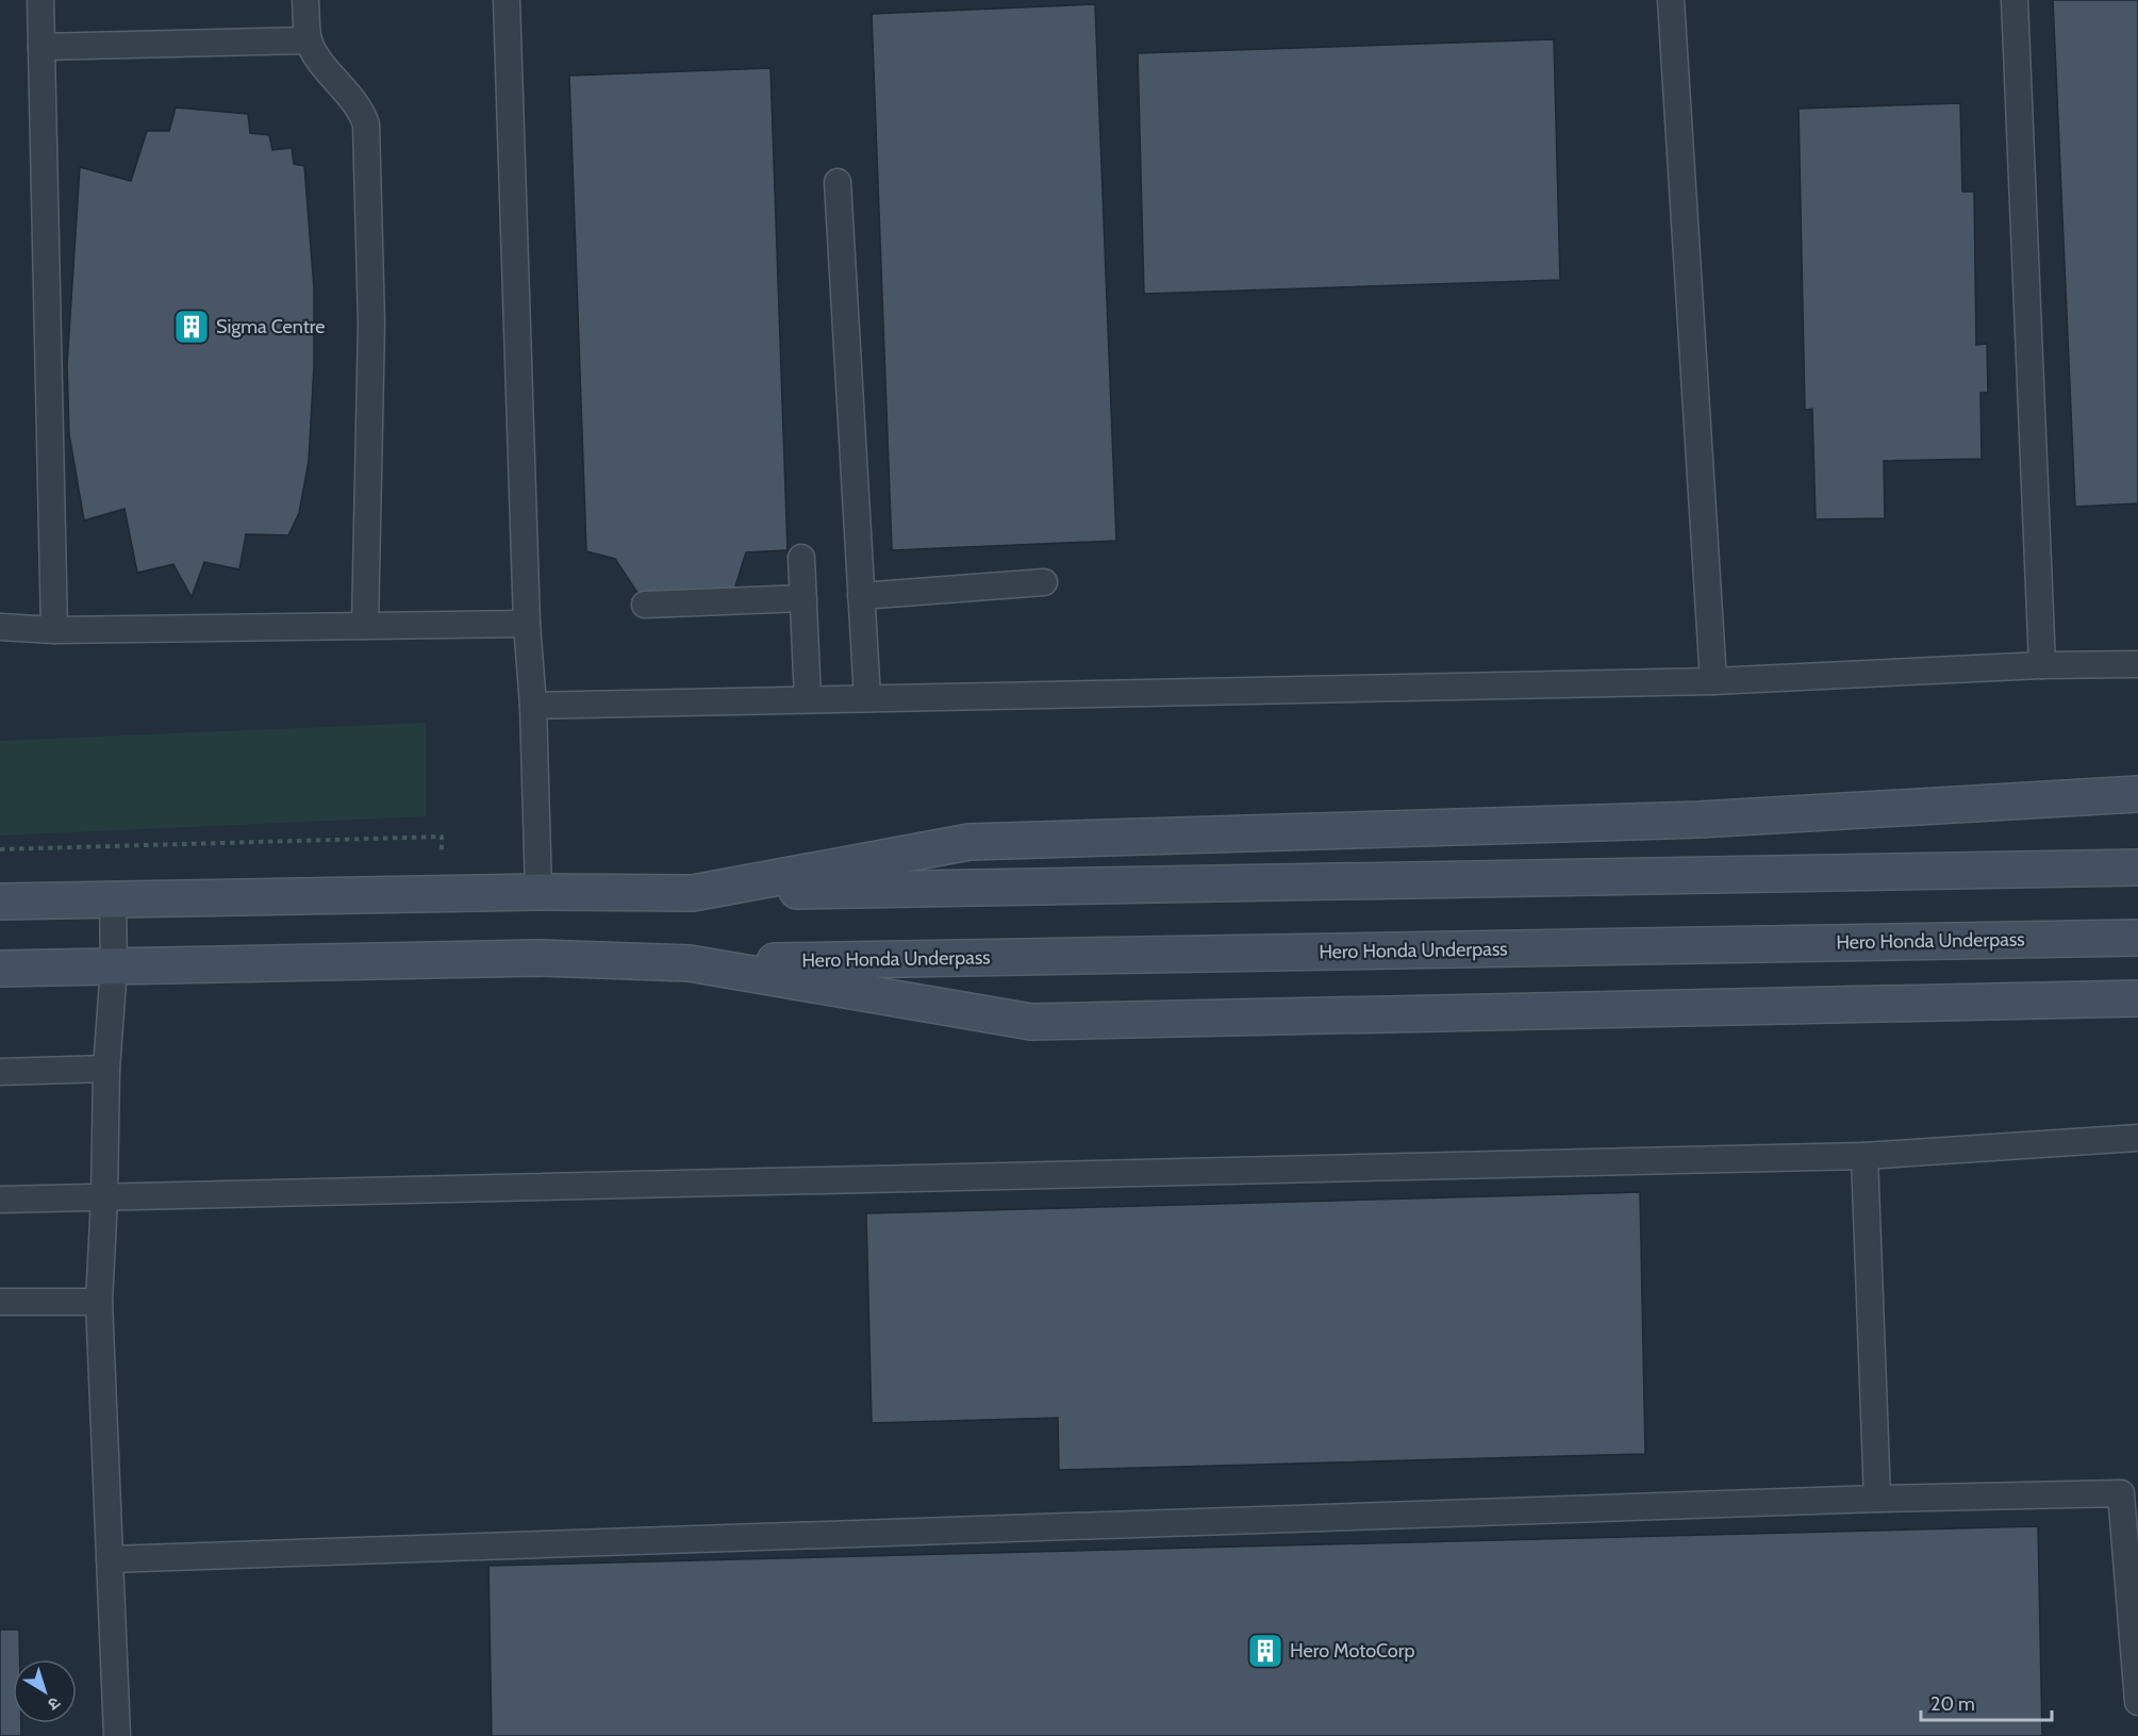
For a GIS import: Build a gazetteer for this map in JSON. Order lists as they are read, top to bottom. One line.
{"streets":{"main road":["Hero Honda Underpass"]},"places":{"building":["Sigma Centre","Hero MotoCorp"]},"scale_bar":"20 m","north":"bottom right"}
